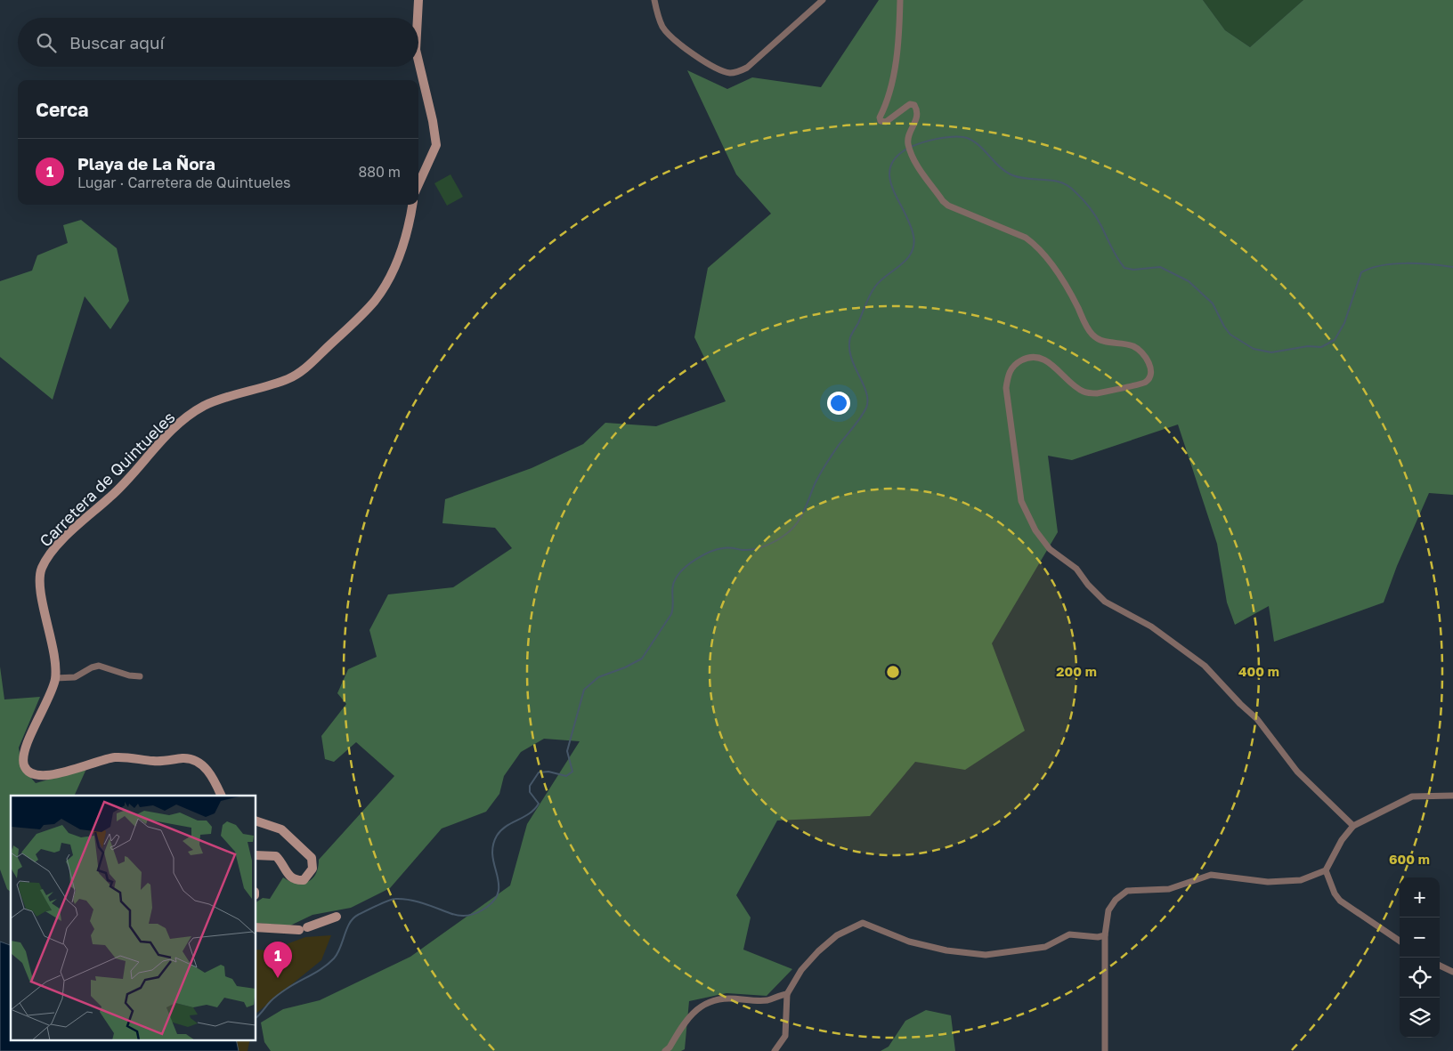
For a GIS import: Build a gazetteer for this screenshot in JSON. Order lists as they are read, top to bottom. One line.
{"streets":{"street":["Carretera de Quintueles"]},"page":{"search":"Buscar aquí","heading":"Cerca","list":[{"mark":"1","name":"Playa de La Ñora","note":"Lugar · Carretera de Quintueles","value":"880 m"}],"map_buttons":["+","−"],"pins":"1"},"rings":["200 m","400 m","600 m"]}
